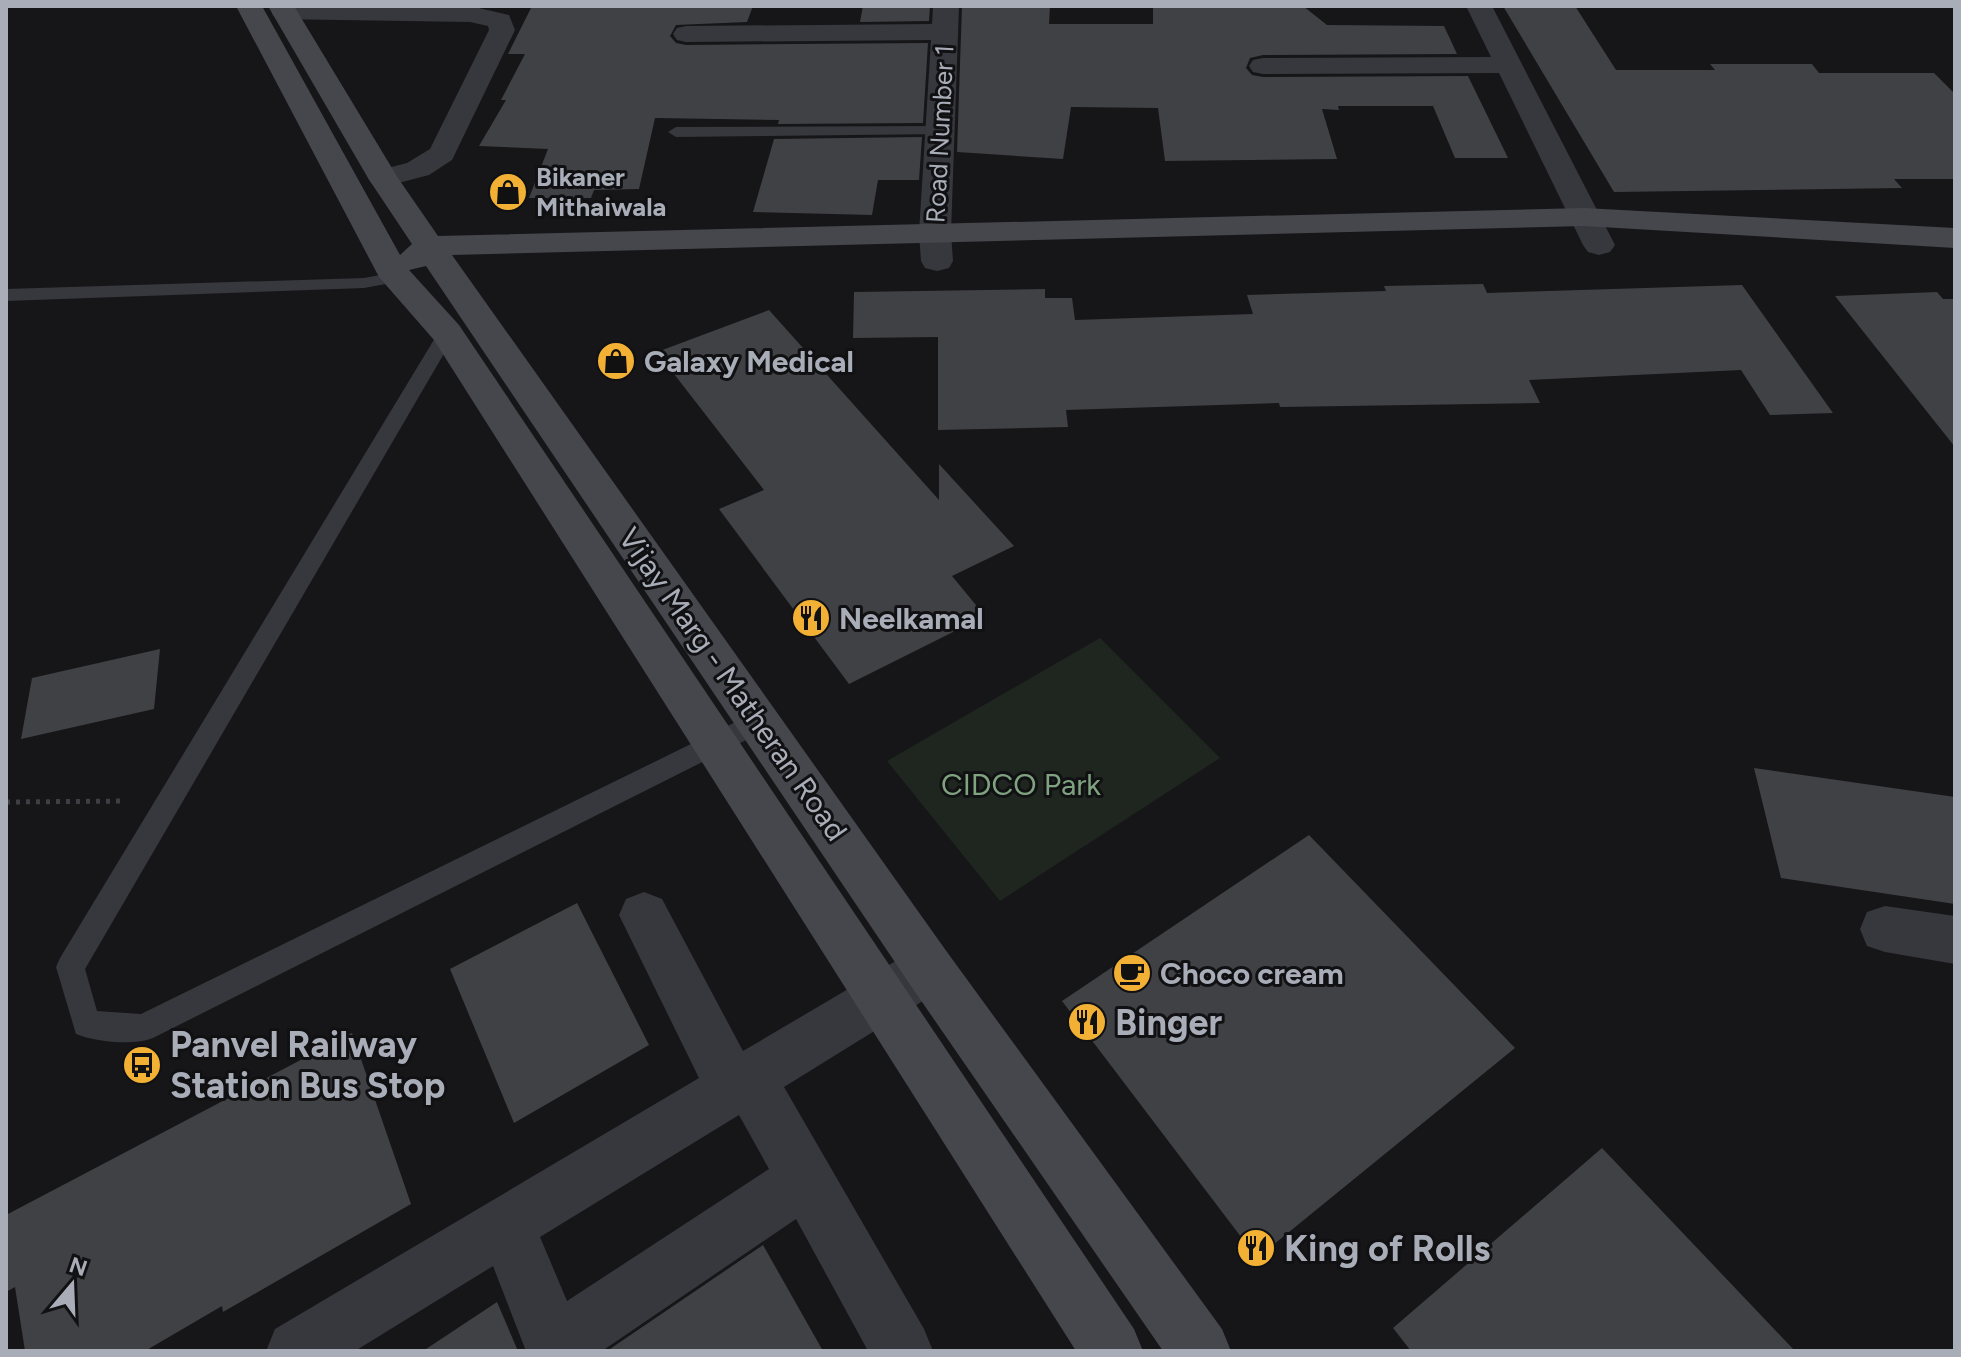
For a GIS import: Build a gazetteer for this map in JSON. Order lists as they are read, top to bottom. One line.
{"streets":{"main road":["Vijay Marg - Matheran Road"],"street":["Road Number 1"]},"parks":["CIDCO Park"],"places":{"shop":["Bikaner Mithaiwala","Galaxy Medical"],"restaurant":["Neelkamal","Binger","King of Rolls"],"cafe":["Choco cream"],"bus stop":["Panvel Railway Station Bus Stop"]},"north":"top"}
